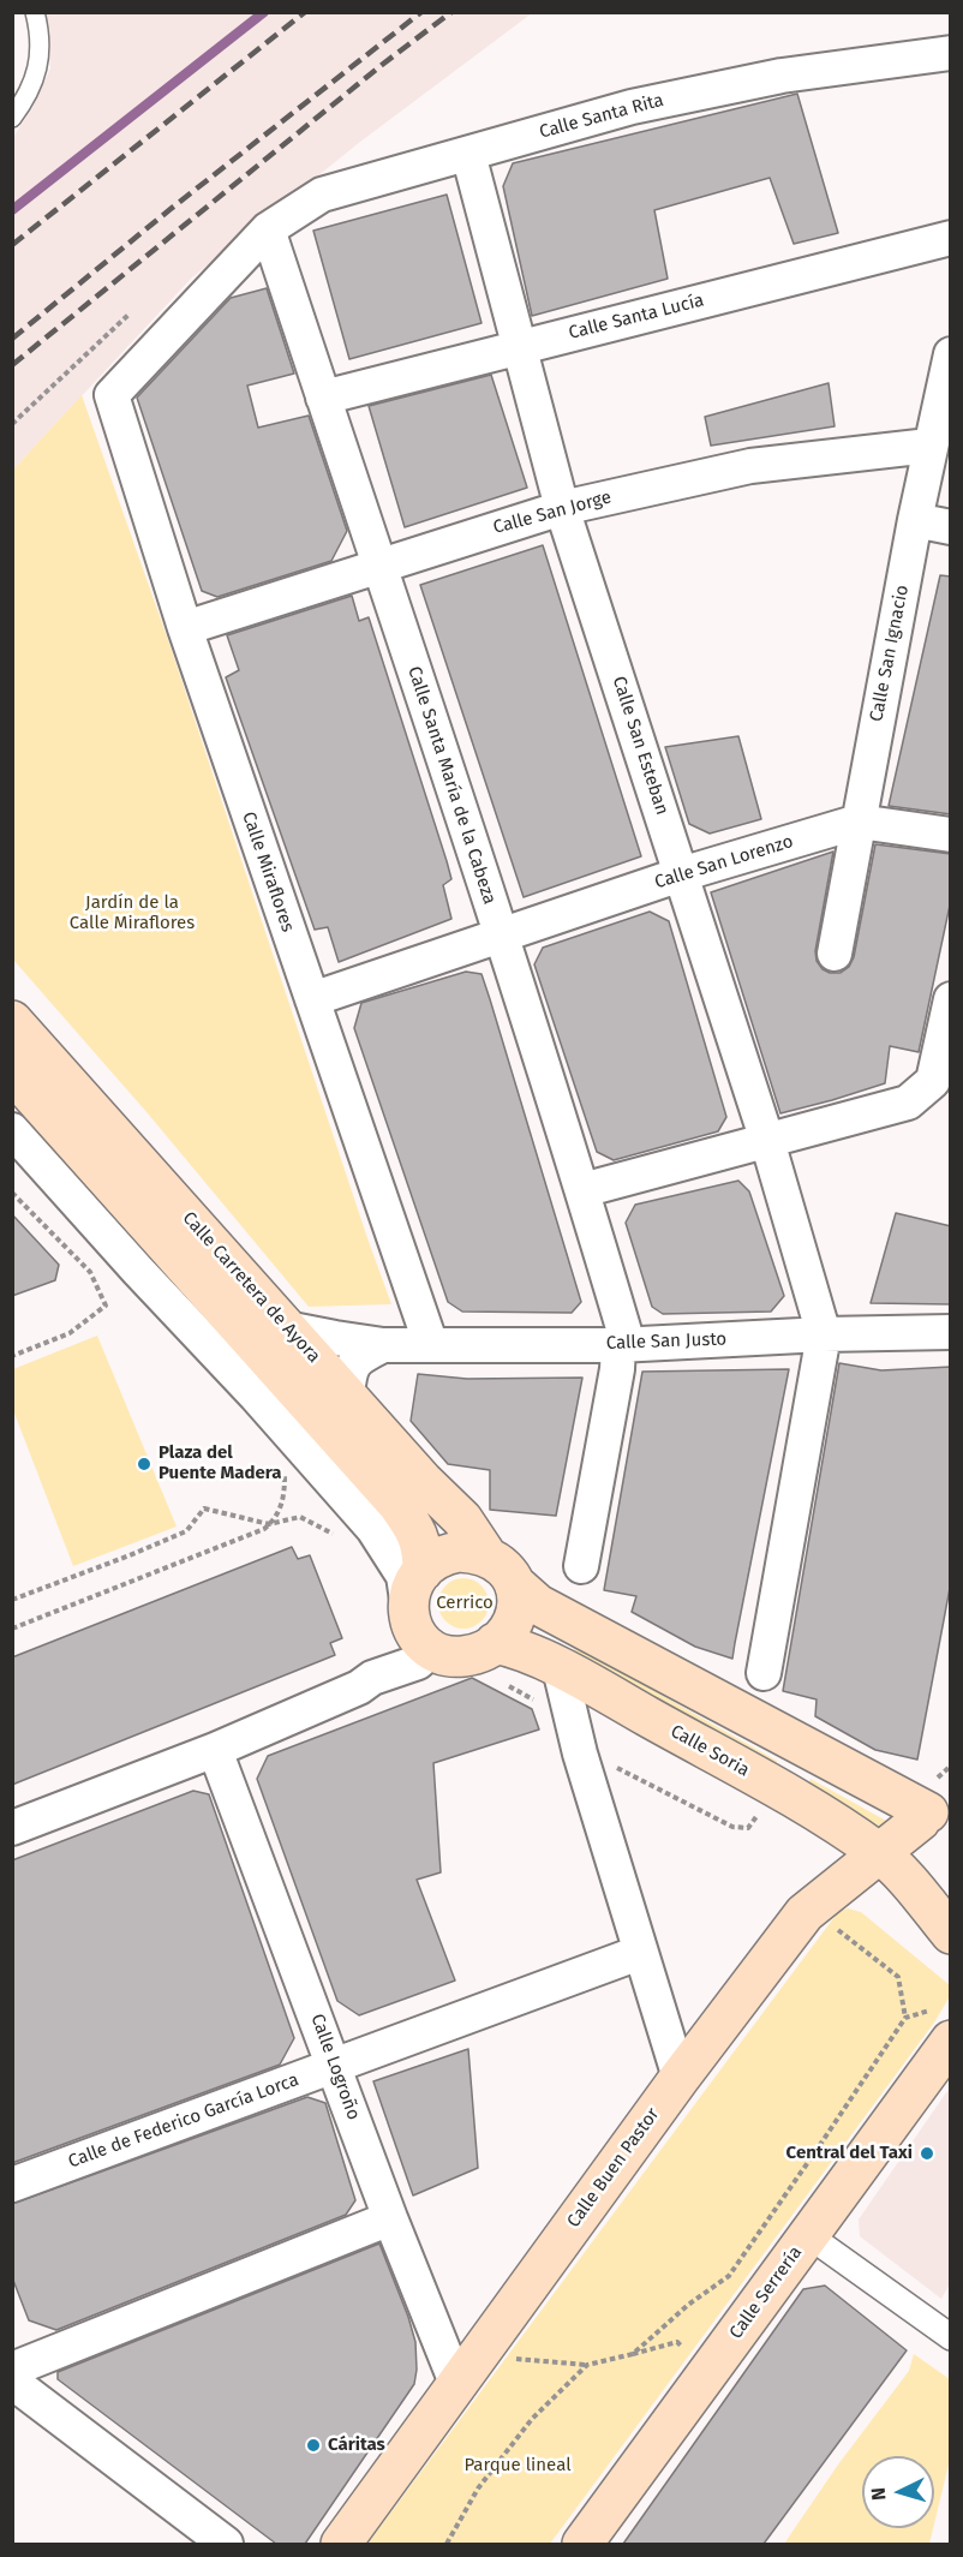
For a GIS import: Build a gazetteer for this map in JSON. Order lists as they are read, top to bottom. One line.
{"streets":{"main road":["Calle Carretera de Ayora","Calle Soria","Calle Buen Pastor","Calle Serrería"],"street":["Calle Santa Rita","Calle Santa Lucía","Calle San Jorge","Calle San Ignacio","Calle San Esteban","Calle Santa María de la Cabeza","Calle San Lorenzo","Calle Miraflores","Calle San Justo","Calle Logroño","Calle de Federico García Lorca"]},"crossings":[["Calle Santa Rita","Calle San Esteban"],["Calle Santa Rita","Calle Santa María de la Cabeza"],["Calle Santa Rita","Calle Miraflores"],["Calle Santa Lucía","Calle San Esteban"],["Calle Santa Lucía","Calle Santa María de la Cabeza"],["Calle San Jorge","Calle San Ignacio"],["Calle San Jorge","Calle San Esteban"],["Calle San Jorge","Calle Santa María de la Cabeza"],["Calle San Jorge","Calle Miraflores"],["Calle San Ignacio","Calle San Lorenzo"],["Calle San Esteban","Calle San Lorenzo"],["Calle San Esteban","Calle San Justo"],["Calle Santa María de la Cabeza","Calle San Lorenzo"],["Calle Santa María de la Cabeza","Calle San Justo"],["Calle San Lorenzo","Calle Miraflores"],["Calle Miraflores","Calle San Justo"],["Calle Carretera de Ayora","Calle San Justo"],["Calle Carretera de Ayora","Calle Soria"],["Calle Soria","Calle Buen Pastor"],["Calle Logroño","Calle de Federico García Lorca"],["Calle Logroño","Calle Buen Pastor"]],"parks":["Jardín de la Calle Miraflores","Cerrico","Parque lineal"],"places":["Plaza del Puente Madera","Central del Taxi","Cáritas"],"north":"left"}
